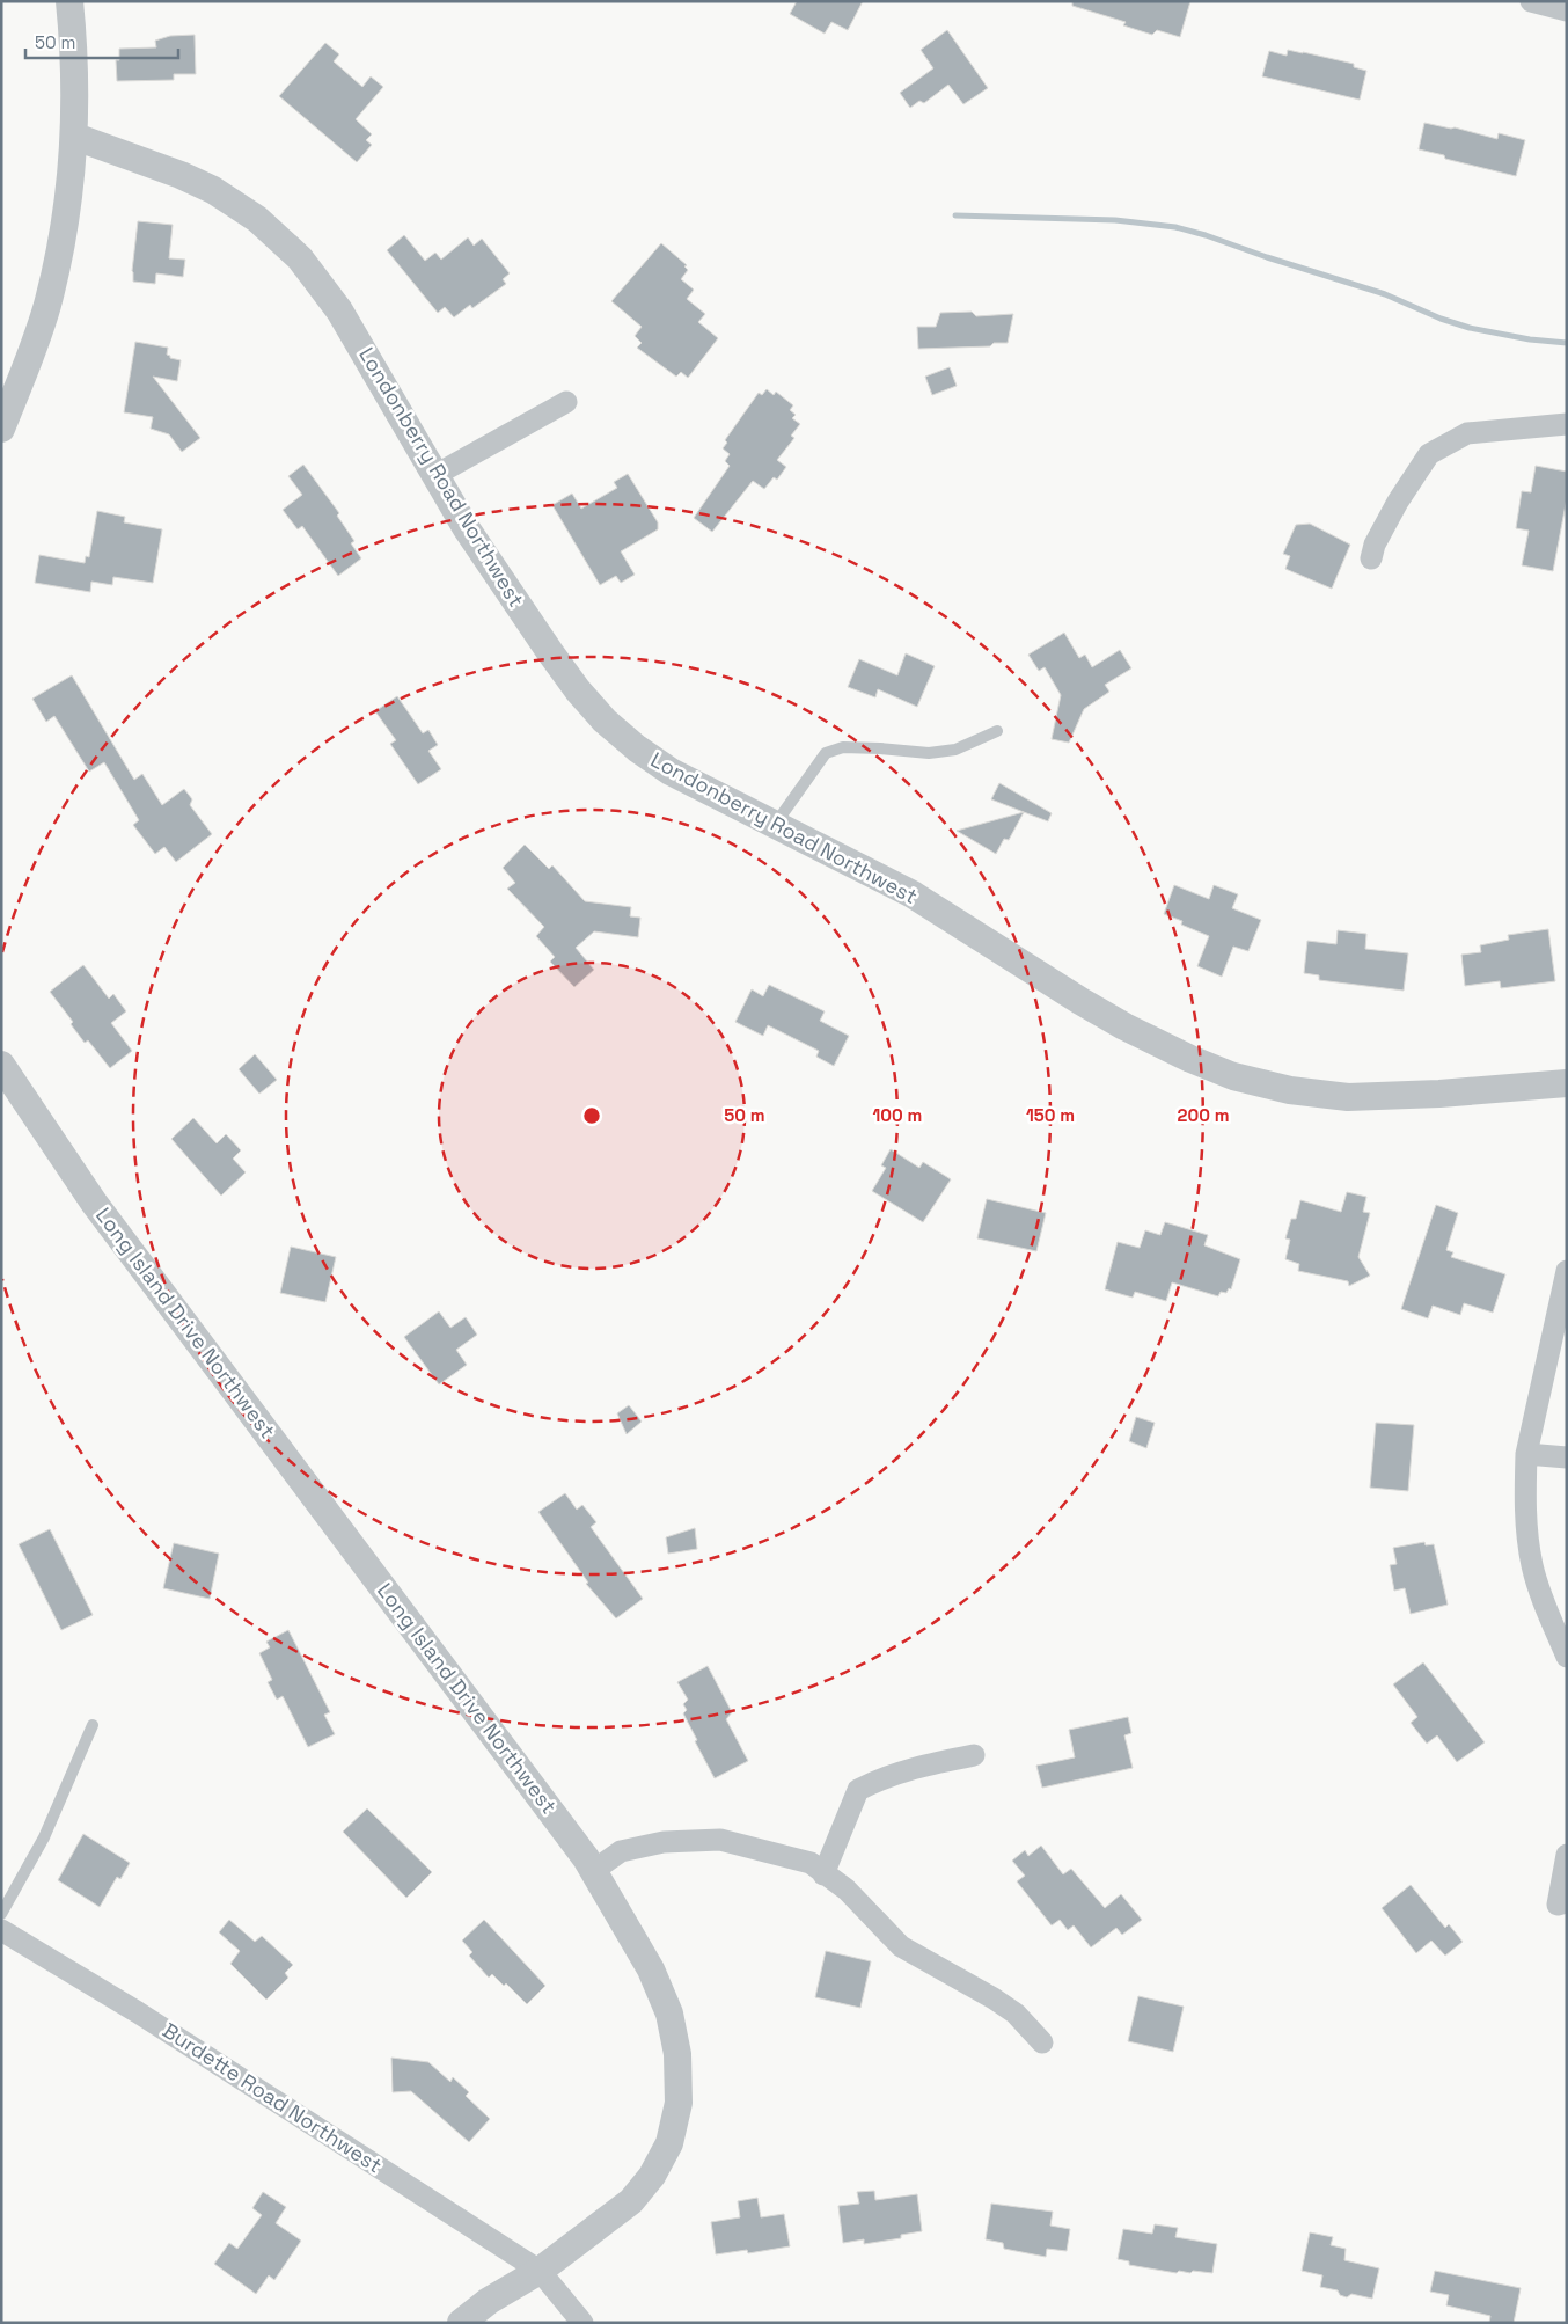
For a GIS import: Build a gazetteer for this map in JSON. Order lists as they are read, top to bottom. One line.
{"streets":{"street":["Londonberry Road Northwest","Long Island Drive Northwest","Burdette Road Northwest"]},"crossings":[["Long Island Drive Northwest","Burdette Road Northwest"]],"scale_bar":"50 m","rings":["50 m","100 m","150 m","200 m"]}
